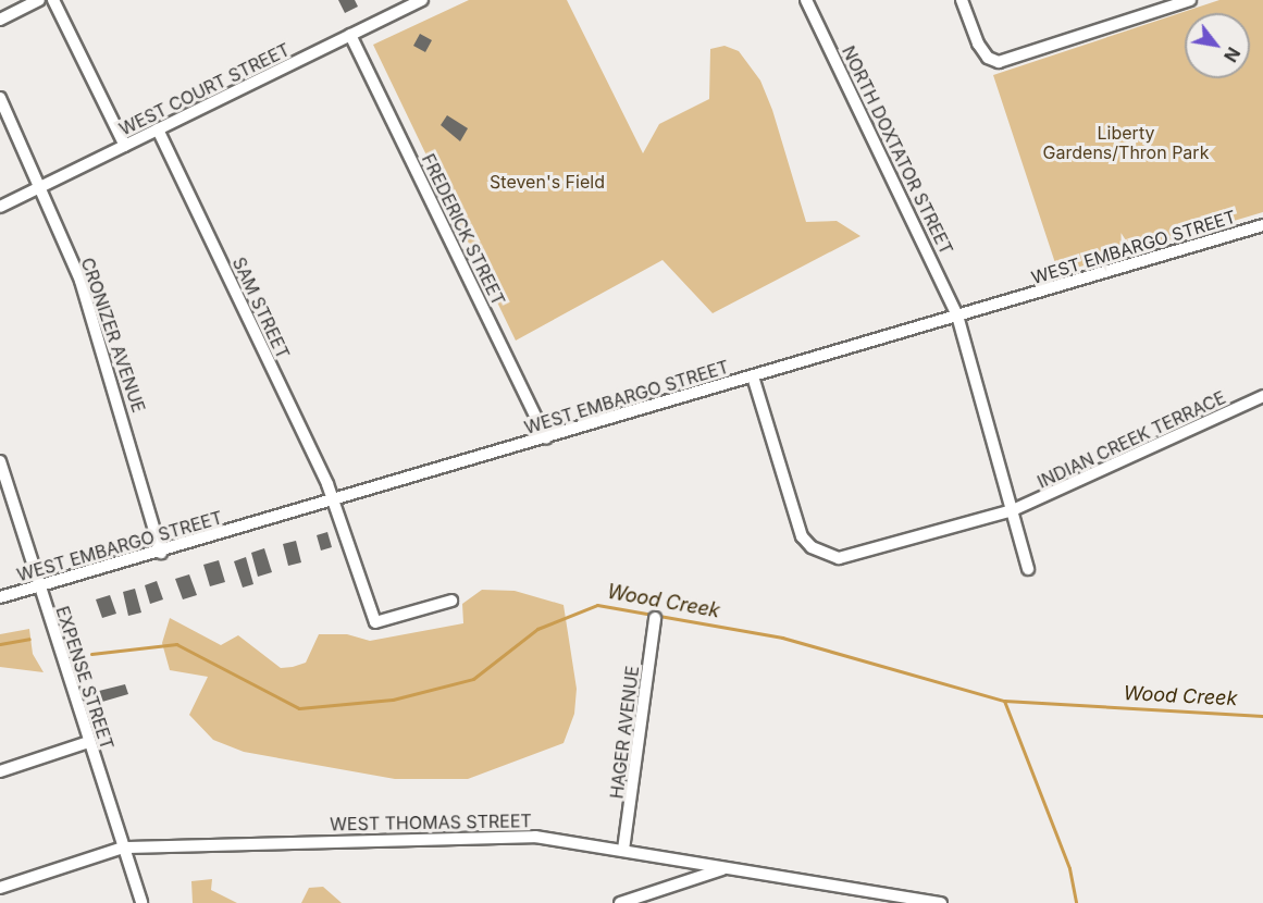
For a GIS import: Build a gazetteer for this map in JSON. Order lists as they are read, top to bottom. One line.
{"streets":{"street":["WEST COURT STREET","NORTH DOXTATOR STREET","FREDERICK STREET","WEST EMBARGO STREET","SAM STREET","CRONIZER AVENUE","INDIAN CREEK TERRACE","EXPENSE STREET","HAGER AVENUE","WEST THOMAS STREET"]},"crossings":[["WEST COURT STREET","FREDERICK STREET"],["WEST COURT STREET","SAM STREET"],["WEST COURT STREET","CRONIZER AVENUE"],["NORTH DOXTATOR STREET","WEST EMBARGO STREET"],["FREDERICK STREET","WEST EMBARGO STREET"],["WEST EMBARGO STREET","SAM STREET"],["WEST EMBARGO STREET","CRONIZER AVENUE"],["WEST EMBARGO STREET","INDIAN CREEK TERRACE"],["WEST EMBARGO STREET","EXPENSE STREET"],["EXPENSE STREET","WEST THOMAS STREET"],["HAGER AVENUE","WEST THOMAS STREET"]],"water":["Wood Creek"],"parks":["Liberty Gardens/Thron Park","Steven's Field"],"north":"bottom right"}
